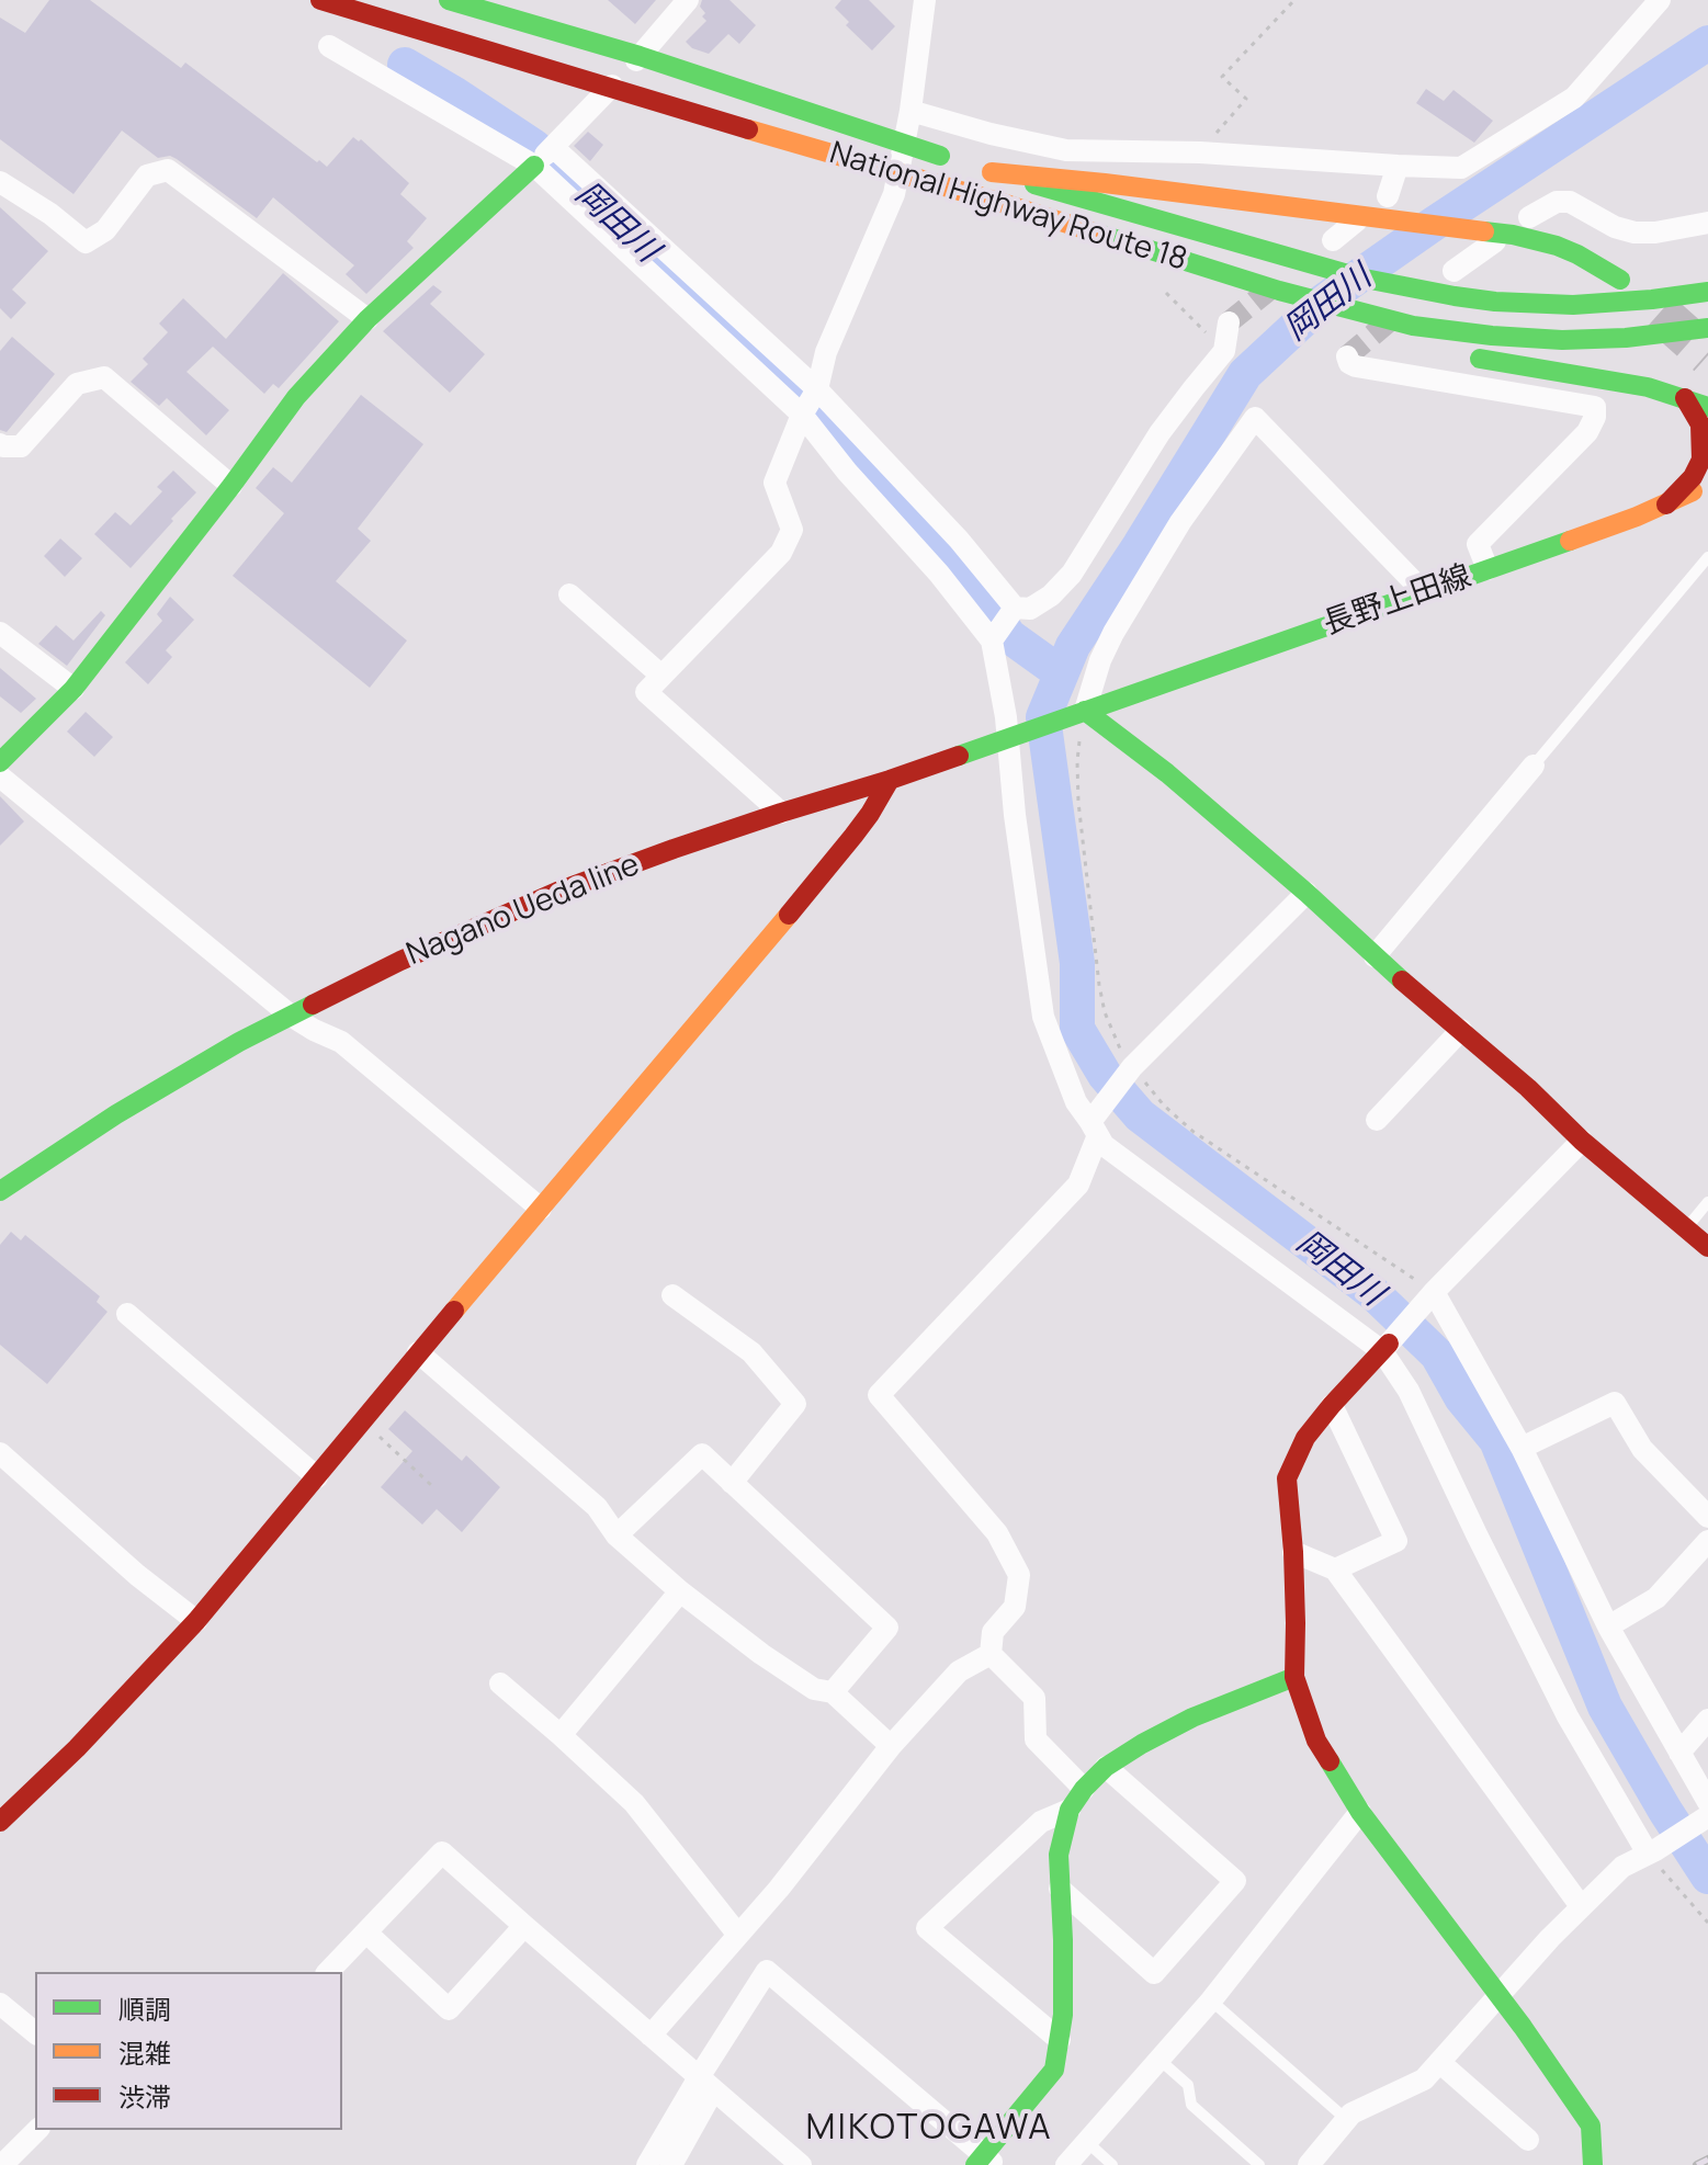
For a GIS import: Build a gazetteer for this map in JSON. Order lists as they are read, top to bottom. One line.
{"streets":{"main road":["National Highway Route 18","長野上田線","Nagano Ueda line"]},"crossings":[["長野上田線","Nagano Ueda line"]],"districts":["MIKOTOGAWA"],"water":["岡田川"],"legend":["順調","混雑","渋滞"]}
